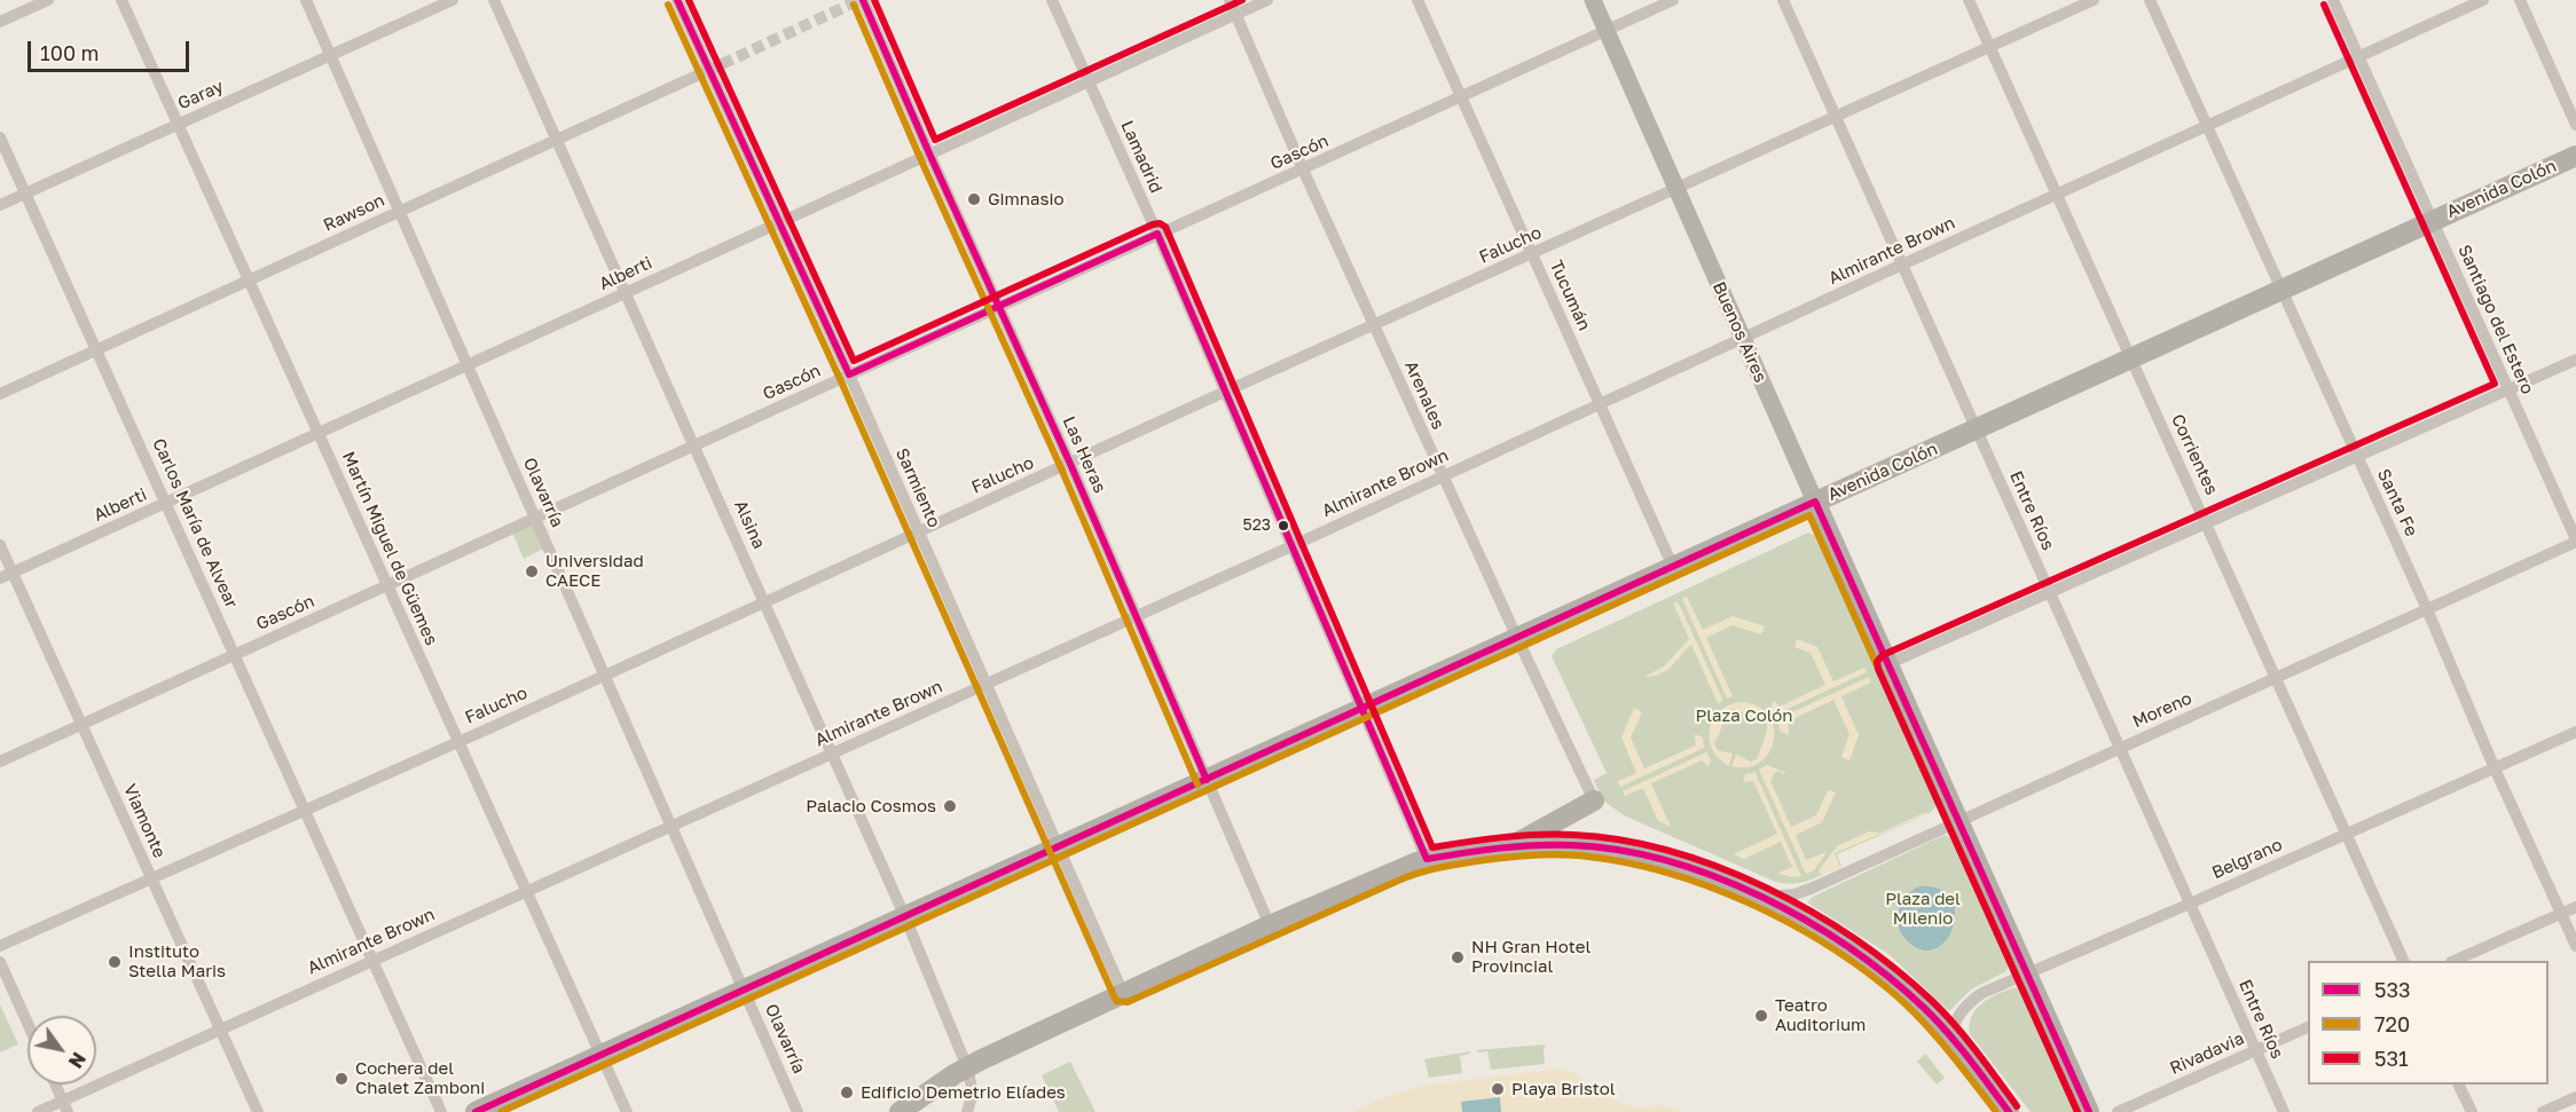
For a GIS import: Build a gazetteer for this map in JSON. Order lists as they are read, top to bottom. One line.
{"streets":{"main road":["Avenida Colón","Buenos Aires"],"street":["Garay","Gascón","Lamadrid","Rawson","Falucho","Almirante Brown","Alberti","Tucumán","Santiago del Estero","Arenales","Las Heras","Corrientes","Sarmiento","Olavarría","Santa Fe","Entre Ríos","Carlos María de Alvear","Alsina","Martín Miguel de Güemes","Moreno","Viamonte","Belgrano","Rivadavia"]},"crossings":[["Garay","Olavarría"],["Garay","Carlos María de Alvear"],["Garay","Martín Miguel de Güemes"],["Gascón","Lamadrid"],["Gascón","Tucumán"],["Gascón","Buenos Aires"],["Gascón","Arenales"],["Gascón","Las Heras"],["Gascón","Sarmiento"],["Gascón","Olavarría"],["Gascón","Carlos María de Alvear"],["Gascón","Alsina"],["Gascón","Martín Miguel de Güemes"],["Gascón","Viamonte"],["Lamadrid","Avenida Colón"],["Lamadrid","Falucho"],["Lamadrid","Almirante Brown"],["Lamadrid","Alberti"],["Avenida Colón","Tucumán"],["Avenida Colón","Santiago del Estero"],["Avenida Colón","Buenos Aires"],["Avenida Colón","Arenales"],["Avenida Colón","Las Heras"],["Avenida Colón","Corrientes"],["Avenida Colón","Sarmiento"],["Avenida Colón","Olavarría"],["Avenida Colón","Santa Fe"],["Avenida Colón","Entre Ríos"],["Avenida Colón","Alsina"],["Avenida Colón","Martín Miguel de Güemes"],["Rawson","Sarmiento"],["Rawson","Olavarría"],["Rawson","Carlos María de Alvear"],["Rawson","Alsina"],["Rawson","Martín Miguel de Güemes"],["Falucho","Tucumán"],["Falucho","Buenos Aires"],["Falucho","Arenales"],["Falucho","Las Heras"],["Falucho","Corrientes"],["Falucho","Sarmiento"],["Falucho","Olavarría"],["Falucho","Entre Ríos"],["Falucho","Carlos María de Alvear"],["Falucho","Alsina"],["Falucho","Martín Miguel de Güemes"],["Falucho","Viamonte"],["Almirante Brown","Tucumán"],["Almirante Brown","Santiago del Estero"],["Almirante Brown","Buenos Aires"],["Almirante Brown","Arenales"],["Almirante Brown","Las Heras"],["Almirante Brown","Corrientes"],["Almirante Brown","Sarmiento"],["Almirante Brown","Olavarría"],["Almirante Brown","Santa Fe"],["Almirante Brown","Entre Ríos"],["Almirante Brown","Carlos María de Alvear"],["Almirante Brown","Alsina"],["Almirante Brown","Martín Miguel de Güemes"],["Almirante Brown","Viamonte"],["Alberti","Arenales"],["Alberti","Las Heras"],["Alberti","Sarmiento"],["Alberti","Olavarría"],["Alberti","Carlos María de Alvear"],["Alberti","Alsina"],["Alberti","Martín Miguel de Güemes"],["Alberti","Viamonte"],["Santiago del Estero","Moreno"],["Buenos Aires","Moreno"],["Buenos Aires","Belgrano"],["Corrientes","Moreno"],["Corrientes","Belgrano"],["Santa Fe","Moreno"],["Santa Fe","Belgrano"],["Entre Ríos","Moreno"],["Entre Ríos","Belgrano"],["Entre Ríos","Rivadavia"]],"parks":["Plaza Colón","Plaza del Milenio"],"places":["Gimnasio","523","Universidad CAECE","Palacio Cosmos","NH Gran Hotel Provincial","Instituto Stella Maris","Teatro Auditorium","Cochera del Chalet Zamboni","Playa Bristol","Edificio Demetrio Elíades"],"lines":["transit line 533","transit line 531","transit line 720"],"legend":["533","720","531"],"scale_bar":"100 m","north":"bottom right"}
